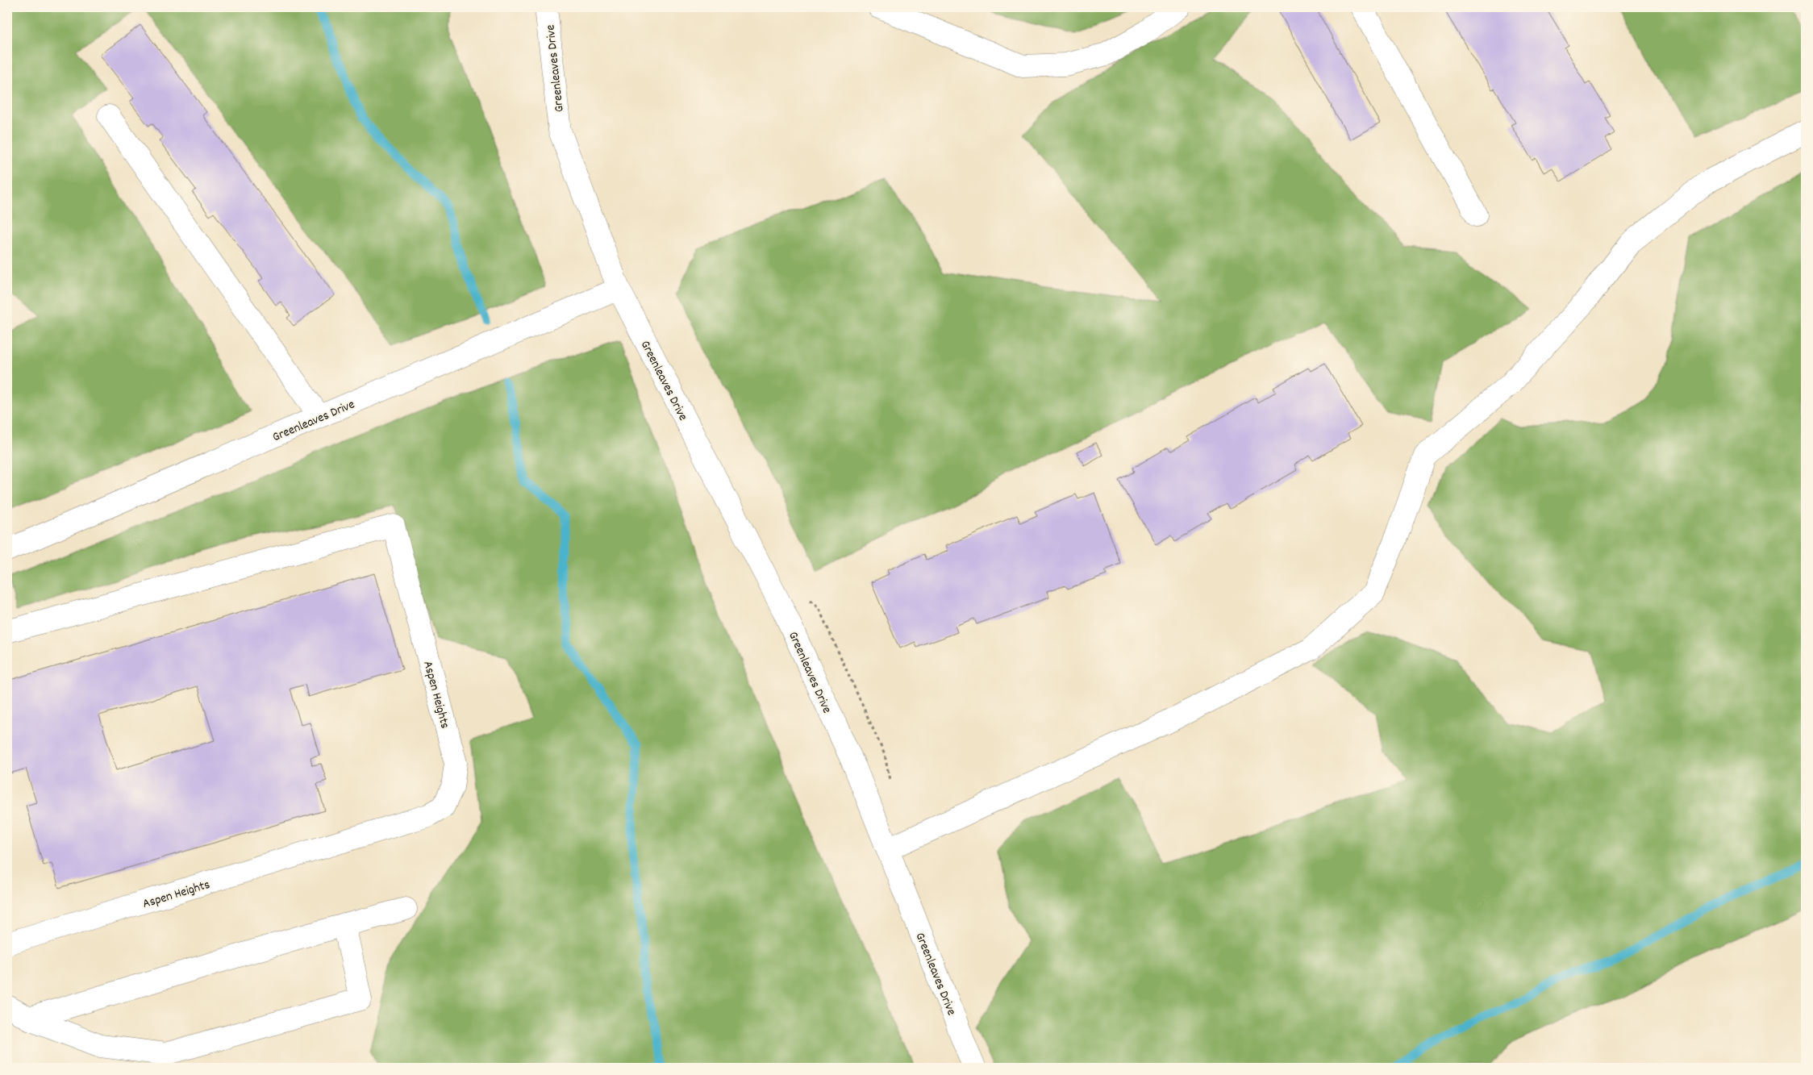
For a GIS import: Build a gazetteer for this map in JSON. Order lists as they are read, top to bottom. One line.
{"streets":{"street":["Greenleaves Drive","Aspen Heights"]}}
